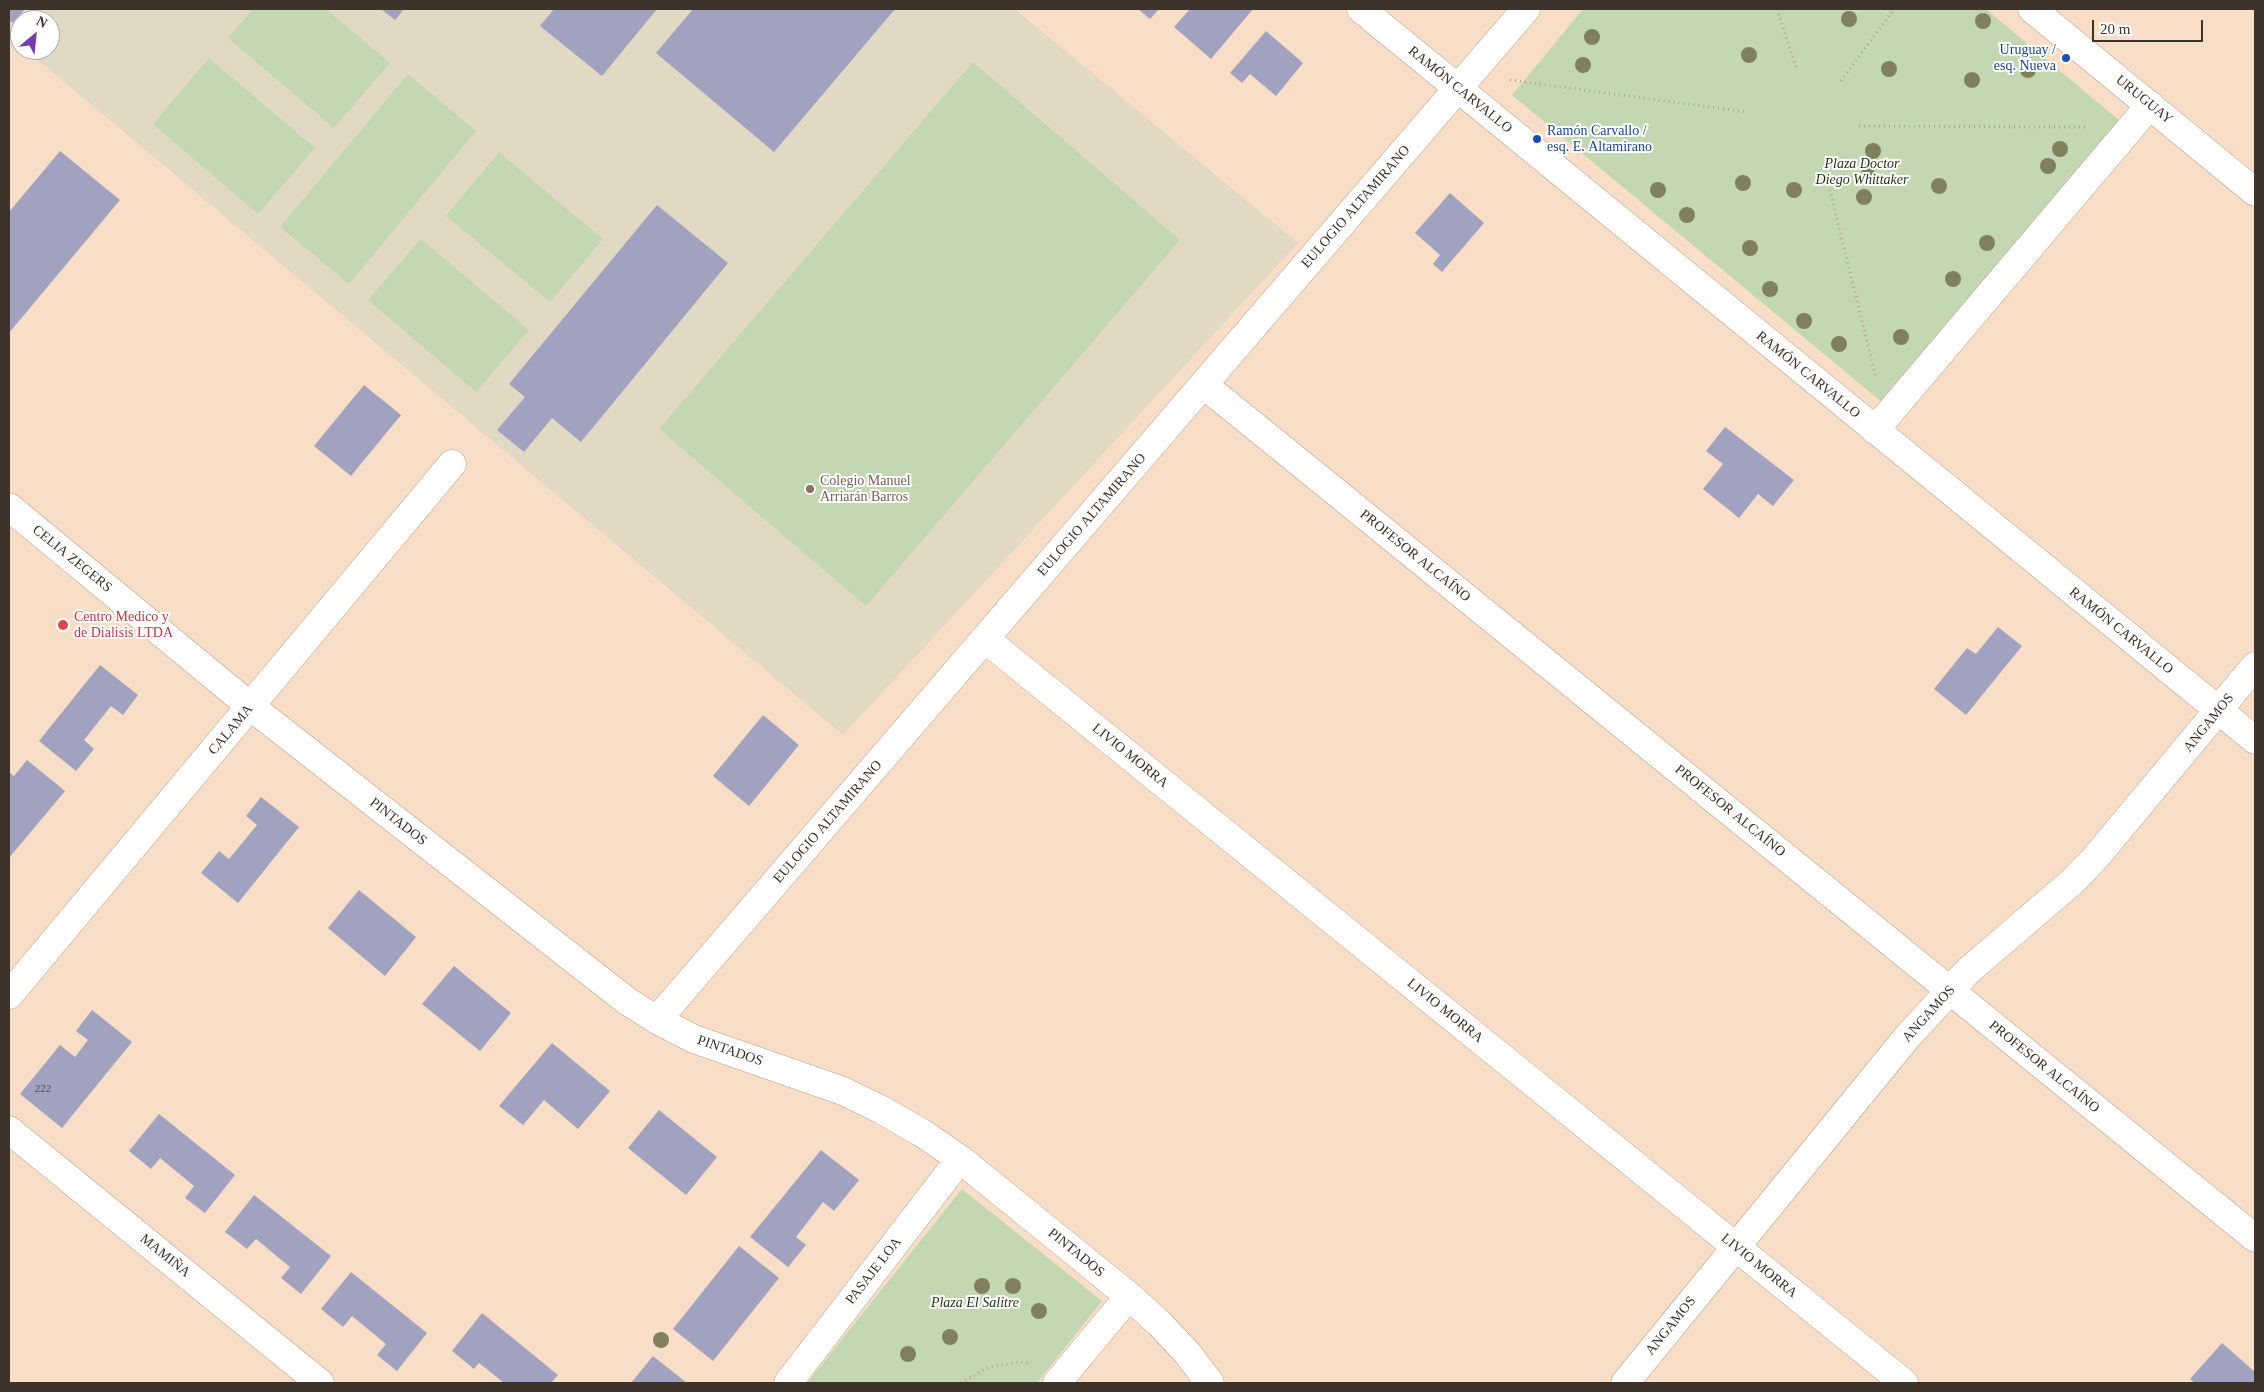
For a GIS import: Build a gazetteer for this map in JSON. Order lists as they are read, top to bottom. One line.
{"streets":{"street":["RAMÓN CARVALLO","URUGUAY","EULOGIO ALTAMIRANO","PROFESOR ALCAÍNO","CELIA ZEGERS","ANGAMOS","CALAMA","LIVIO MORRA","PINTADOS","MAMIÑA","PASAJE LOA"]},"crossings":[["RAMÓN CARVALLO","EULOGIO ALTAMIRANO"],["RAMÓN CARVALLO","ANGAMOS"],["EULOGIO ALTAMIRANO","PROFESOR ALCAÍNO"],["EULOGIO ALTAMIRANO","LIVIO MORRA"],["EULOGIO ALTAMIRANO","PINTADOS"],["PROFESOR ALCAÍNO","ANGAMOS"],["CELIA ZEGERS","CALAMA"],["CELIA ZEGERS","PINTADOS"],["ANGAMOS","LIVIO MORRA"],["CALAMA","PINTADOS"],["PINTADOS","PASAJE LOA"]],"parks":["Plaza Doctor Diego Whittaker","Plaza El Salitre"],"places":["Uruguay / esq. Nueva","Ramón Carvallo / esq. E. Altamirano","Colegio Manuel Arriarán Barros","Centro Medico y de Dialisis LTDA"],"house_numbers":["222"],"scale_bar":"20 m","north":"top right"}
